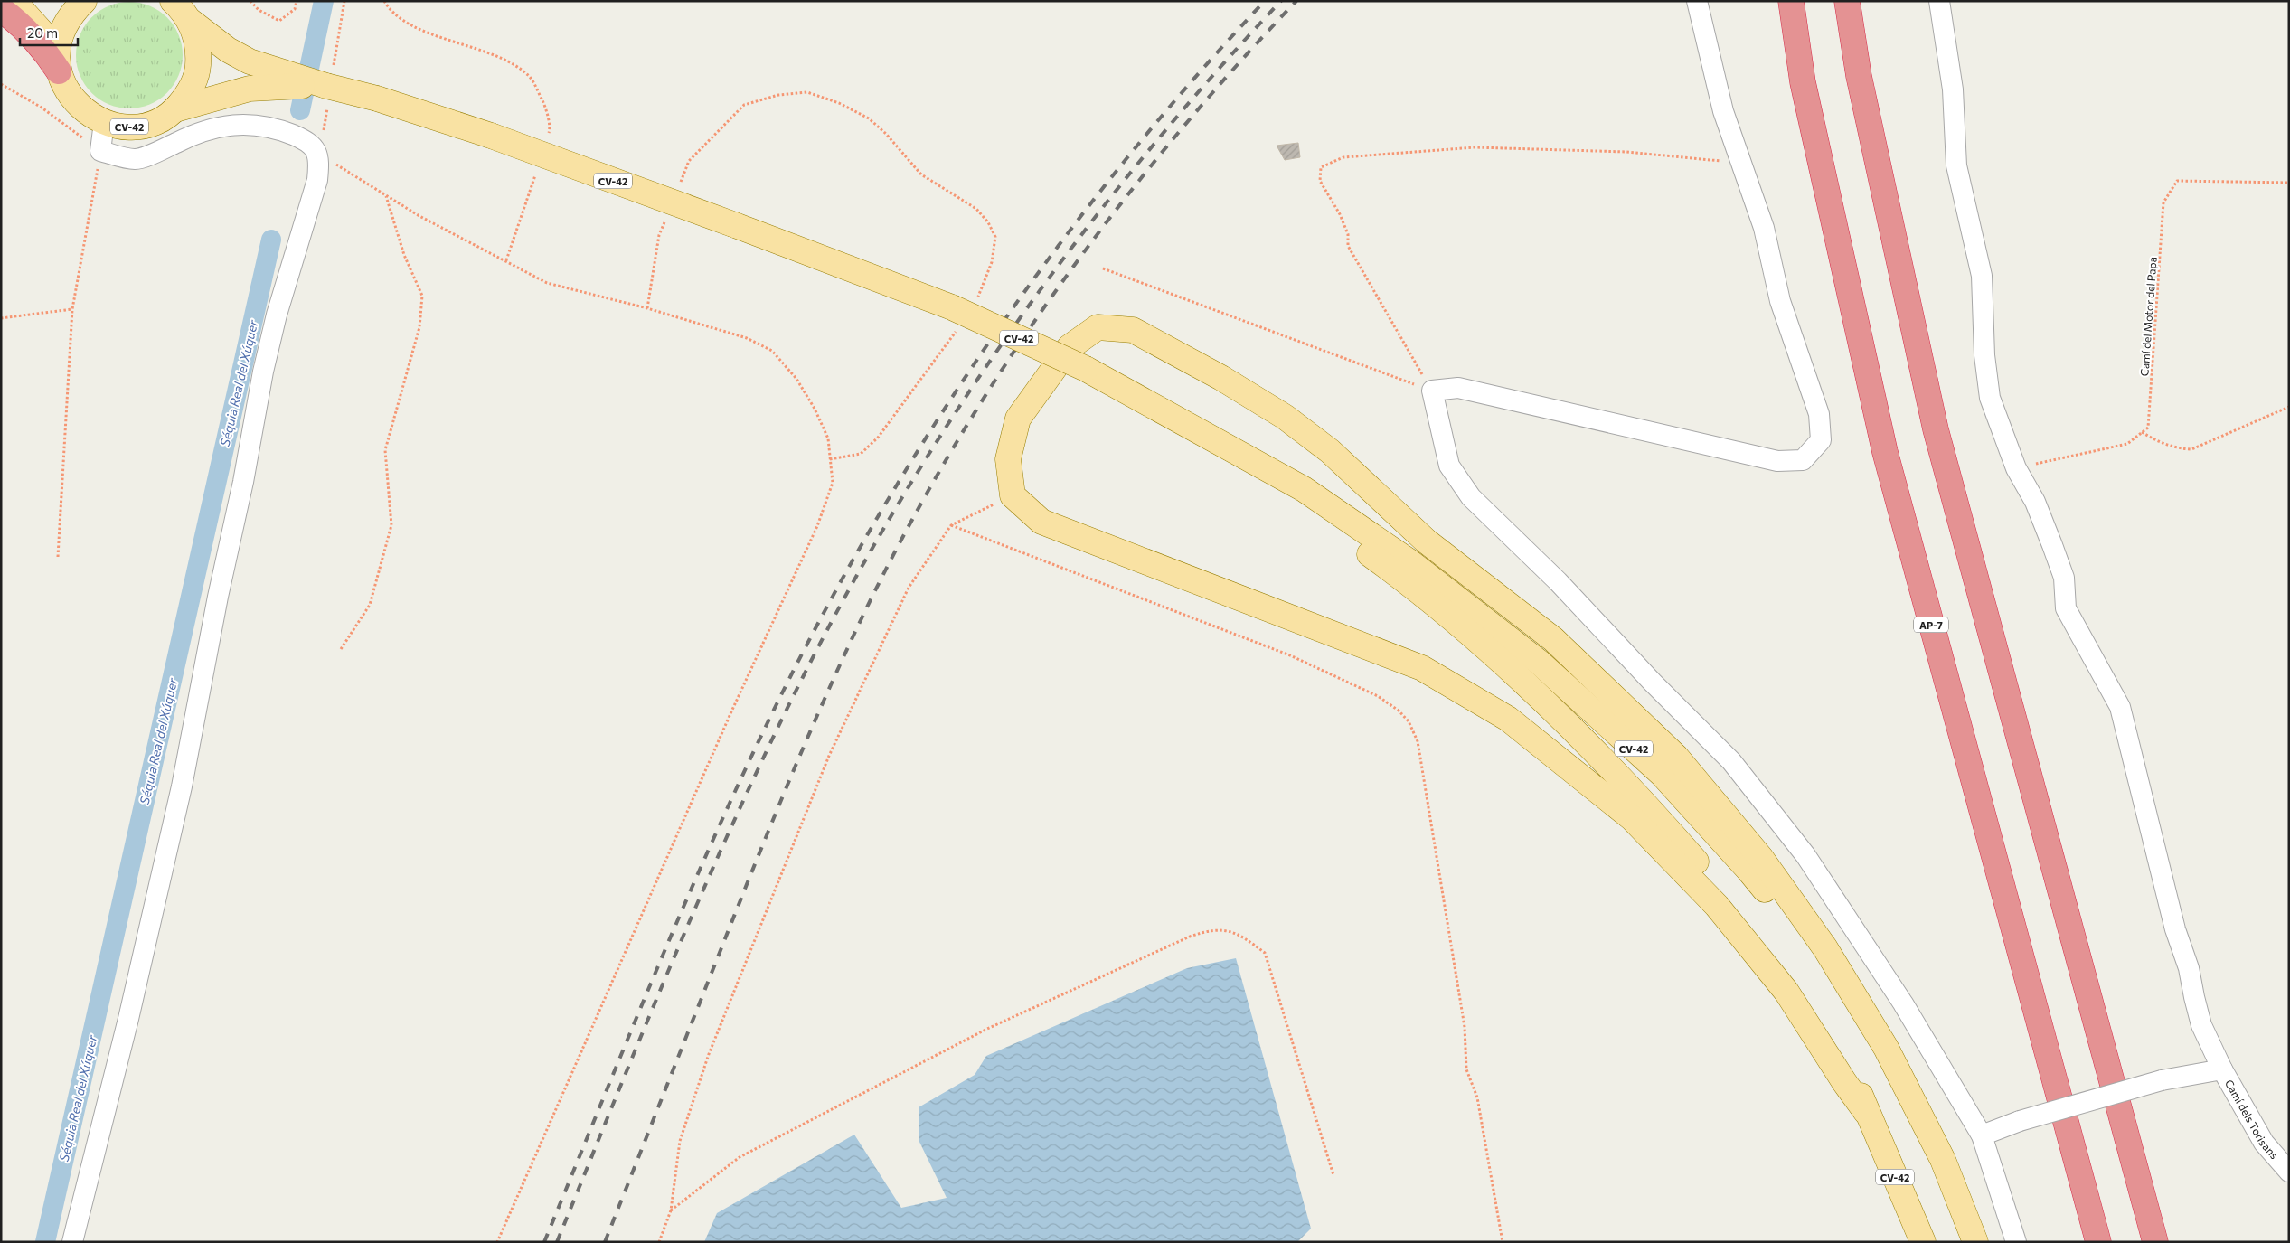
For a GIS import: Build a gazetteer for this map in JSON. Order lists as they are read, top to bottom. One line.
{"streets":{"highway":["AP-7"],"main road":["CV-42"],"street":["Camí dels Torisans"],"path":["Camí del Motor del Papa"]},"water":["Séquia Real del Xúquer"],"scale_bar":"20 m"}
